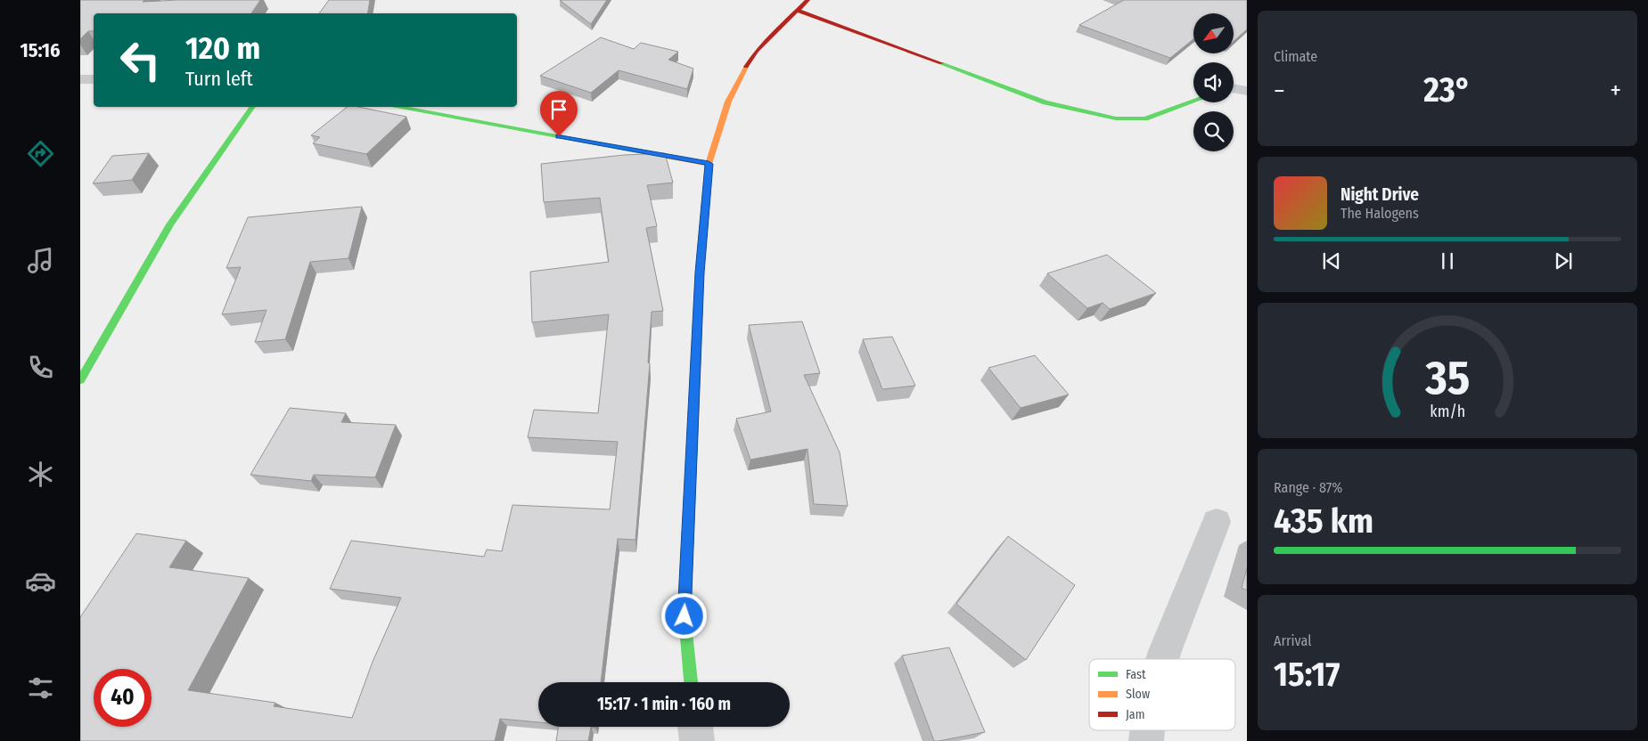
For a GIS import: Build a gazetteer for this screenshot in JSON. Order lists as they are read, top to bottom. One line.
{"legend":["Fast","Slow","Jam"],"north":"bottom left","page":{"tabs":"15:16","tile":["Climate",["Range · 87%","435 km"],["Arrival","15:17"]],"turn":["120 m","Turn left"],"heat":["−","23°","+"],"song":["Night Drive","The Halogens"],"limit":"40","trip":"15:17 · 1 min · 160 m","gauge":["35","km/h"]}}
